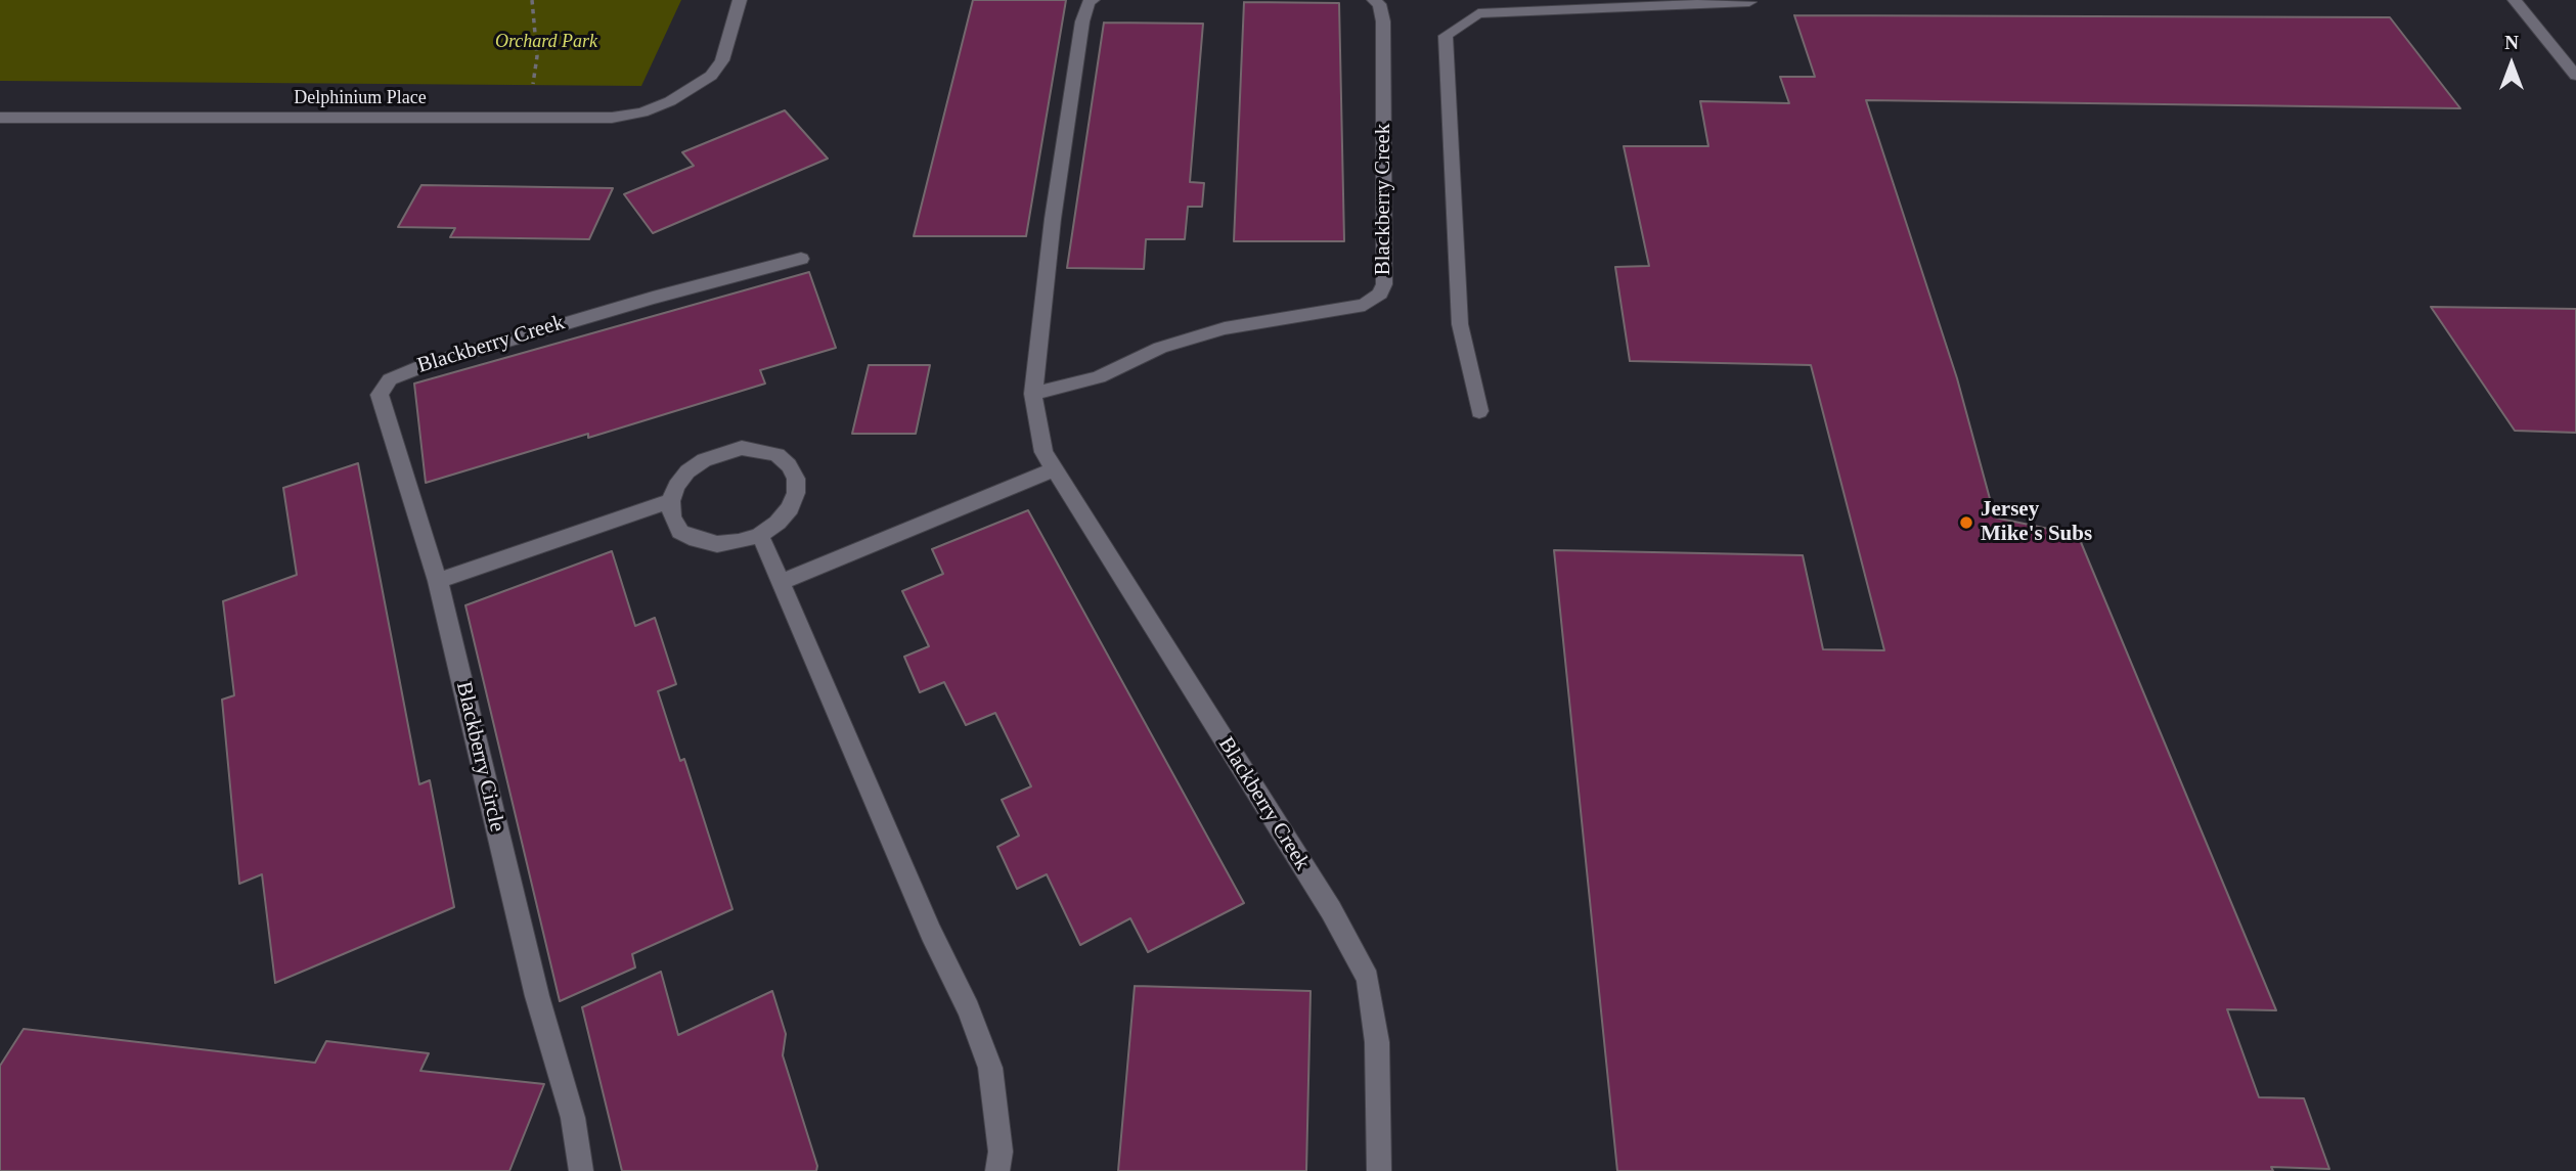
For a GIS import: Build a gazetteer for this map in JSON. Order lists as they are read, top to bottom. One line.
{"streets":{"street":["Delphinium Place","Blackberry Creek","Blackberry Circle"]},"crossings":[["Blackberry Creek","Blackberry Circle"]],"parks":["Orchard Park"],"places":["Jersey Mike's Subs"],"north":"top"}
